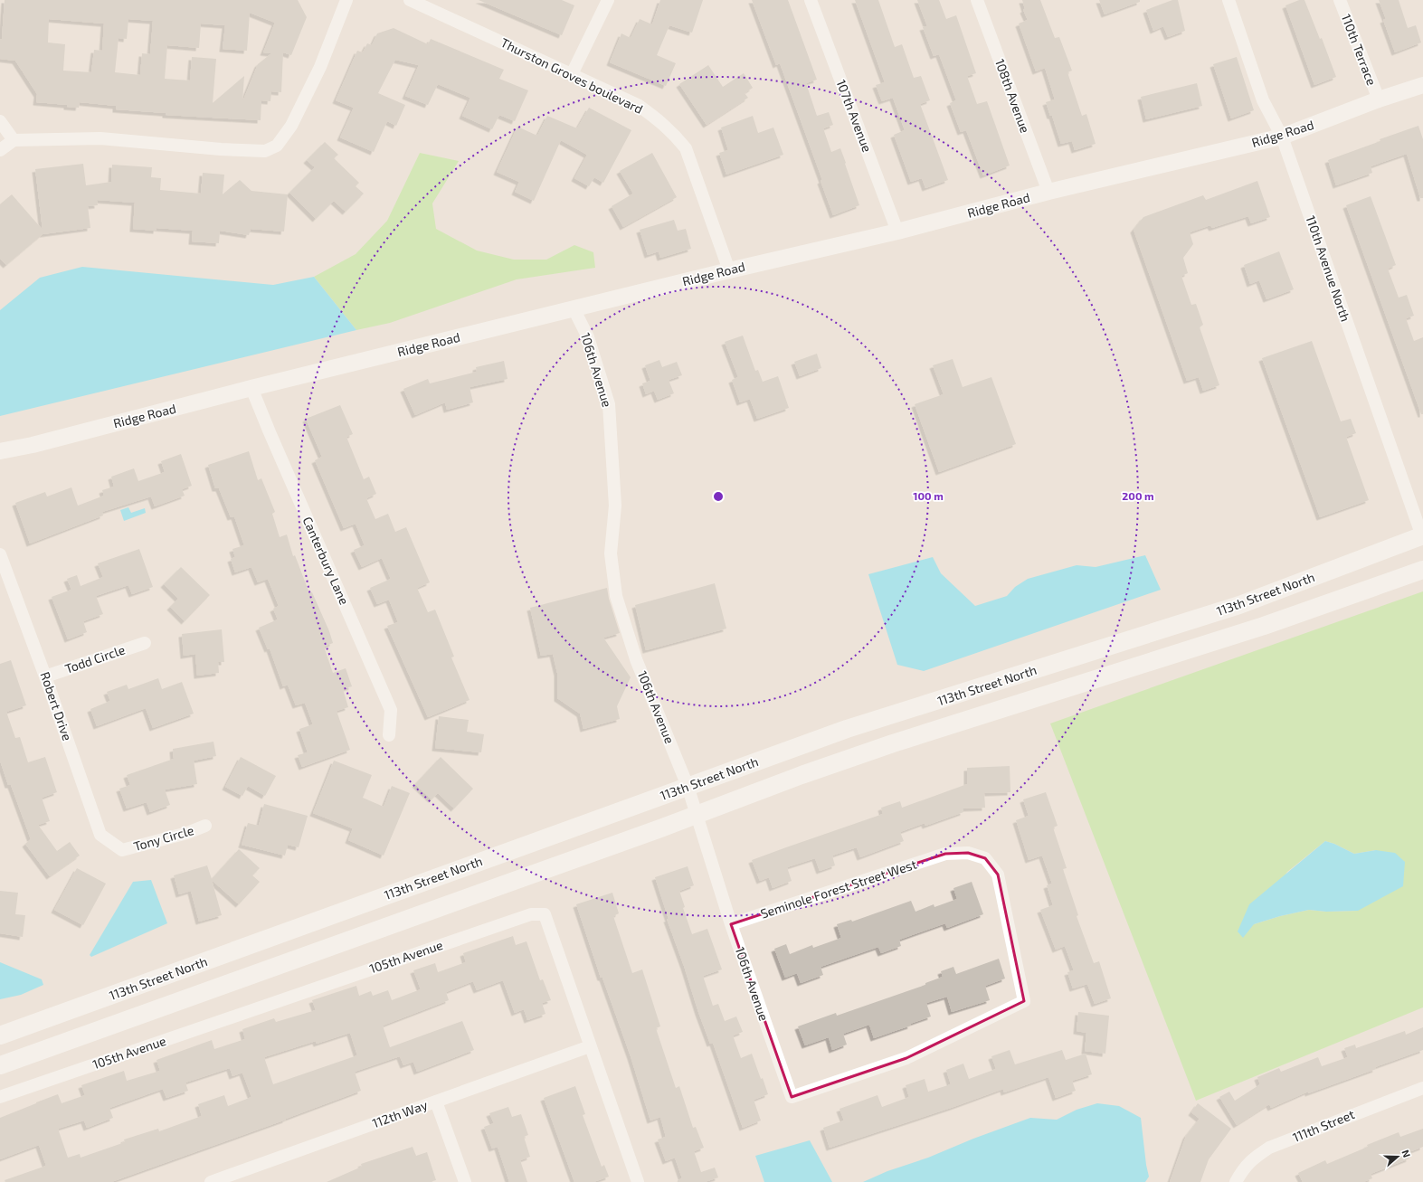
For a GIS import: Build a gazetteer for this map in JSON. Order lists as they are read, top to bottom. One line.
{"streets":{"main road":["113th Street North"],"street":["110th Terrace","Thurston Groves boulevard","108th Avenue","107th Avenue","Ridge Road","110th Avenue North","106th Avenue","Canterbury Lane","Todd Circle","Robert Drive","Tony Circle","Seminole Forest Street West","105th Avenue","112th Way","111th Street"]},"crossings":[["110th Terrace","Ridge Road"],["Thurston Groves boulevard","Ridge Road"],["108th Avenue","Ridge Road"],["107th Avenue","Ridge Road"],["Ridge Road","110th Avenue North"],["Ridge Road","106th Avenue"],["Ridge Road","Canterbury Lane"],["110th Avenue North","113th Street North"],["106th Avenue","113th Street North"],["106th Avenue","Seminole Forest Street West"],["Todd Circle","Robert Drive"],["Robert Drive","Tony Circle"],["105th Avenue","112th Way"]],"north":"right","rings":["100 m","200 m"]}
